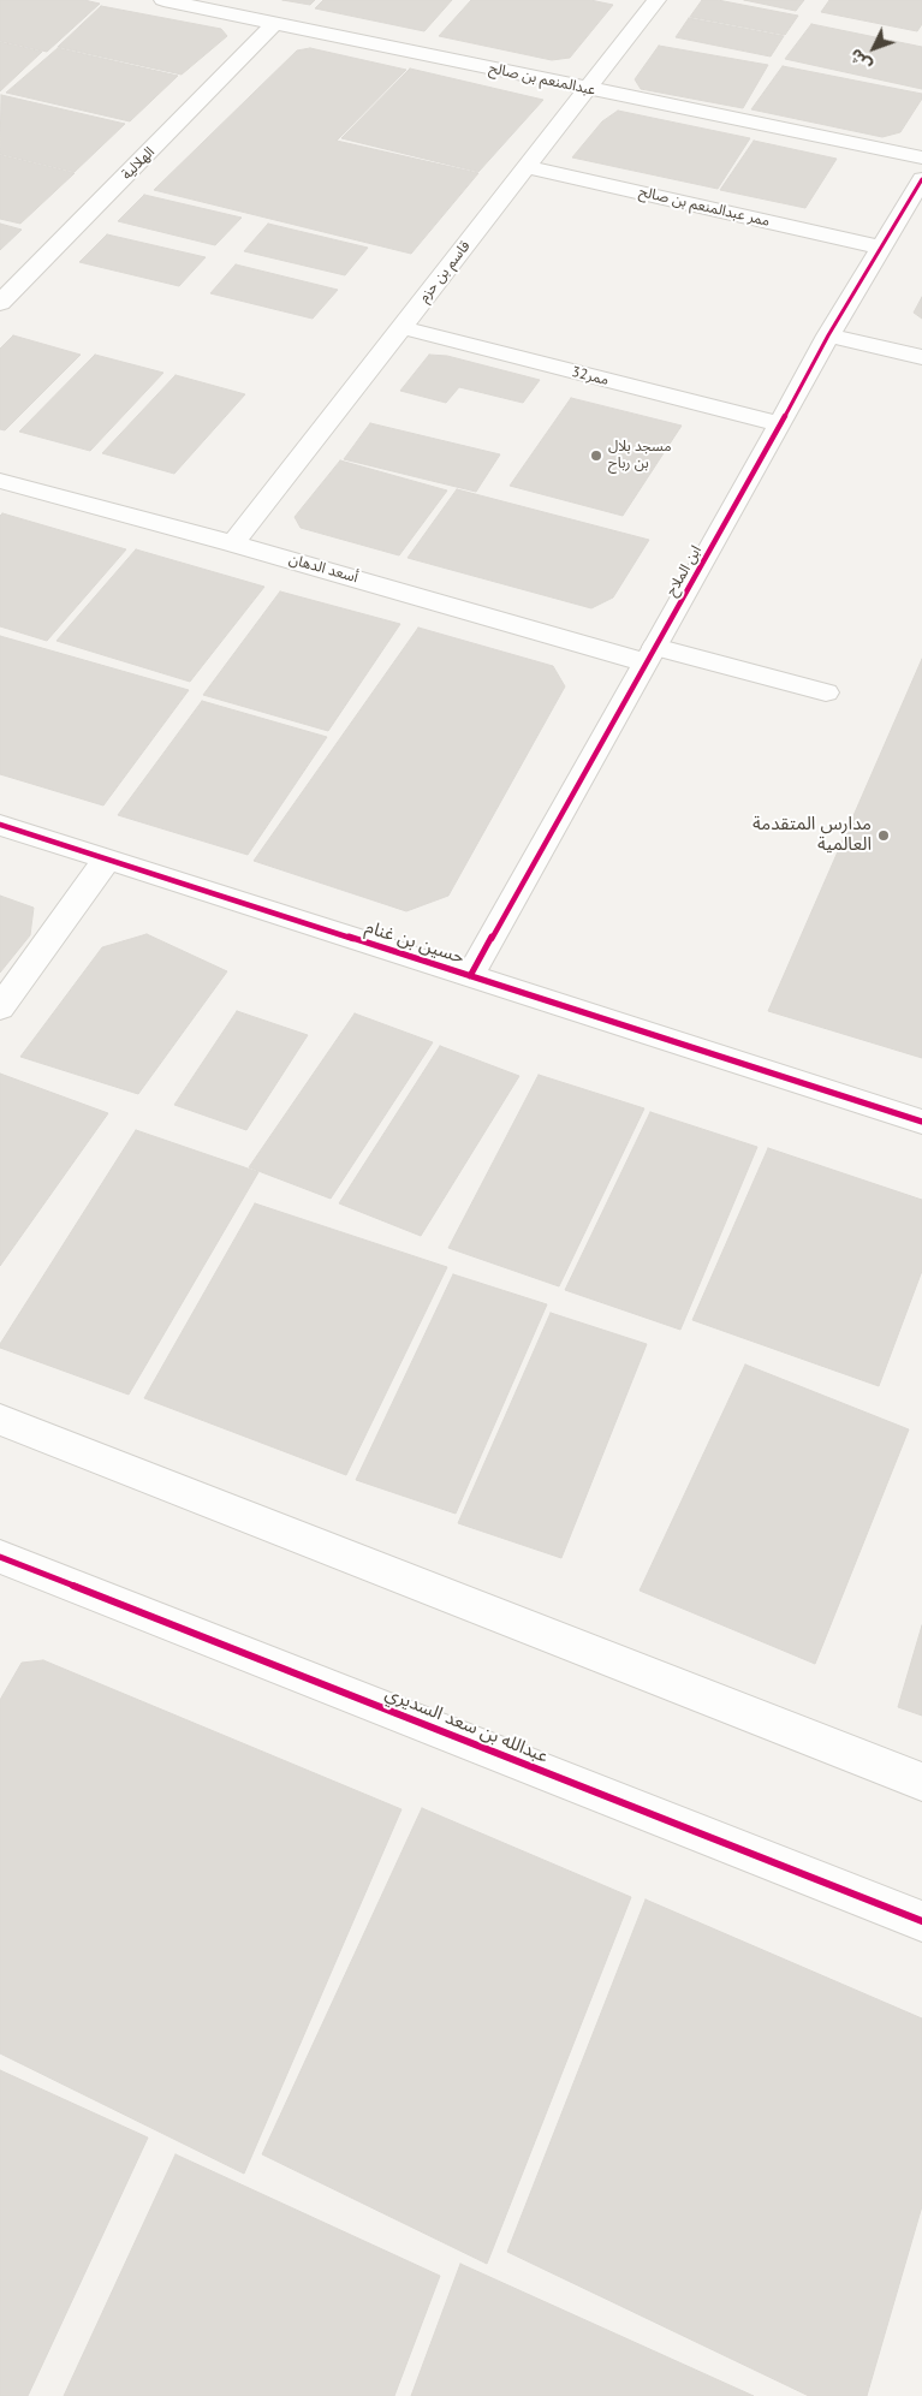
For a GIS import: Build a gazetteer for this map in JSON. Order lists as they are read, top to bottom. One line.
{"streets":{"street":["عبدالمنعم بن صالح","الهلالية","ممر عبدالمنعم بن صالح","قاسم بن حزم","ممر32","أسعد الدهان","ابن الملاح","حسين بن غنام","عبدالله بن سعد السديري"]},"crossings":[["عبدالمنعم بن صالح","الهلالية"],["عبدالمنعم بن صالح","قاسم بن حزم"],["ممر عبدالمنعم بن صالح","قاسم بن حزم"],["ممر عبدالمنعم بن صالح","ابن الملاح"],["قاسم بن حزم","ممر32"],["قاسم بن حزم","أسعد الدهان"],["ممر32","ابن الملاح"],["أسعد الدهان","ابن الملاح"],["ابن الملاح","حسين بن غنام"]],"places":["مسجد بلال بن رباح","مدارس المتقدمة العالمية"],"north":"bottom left"}
